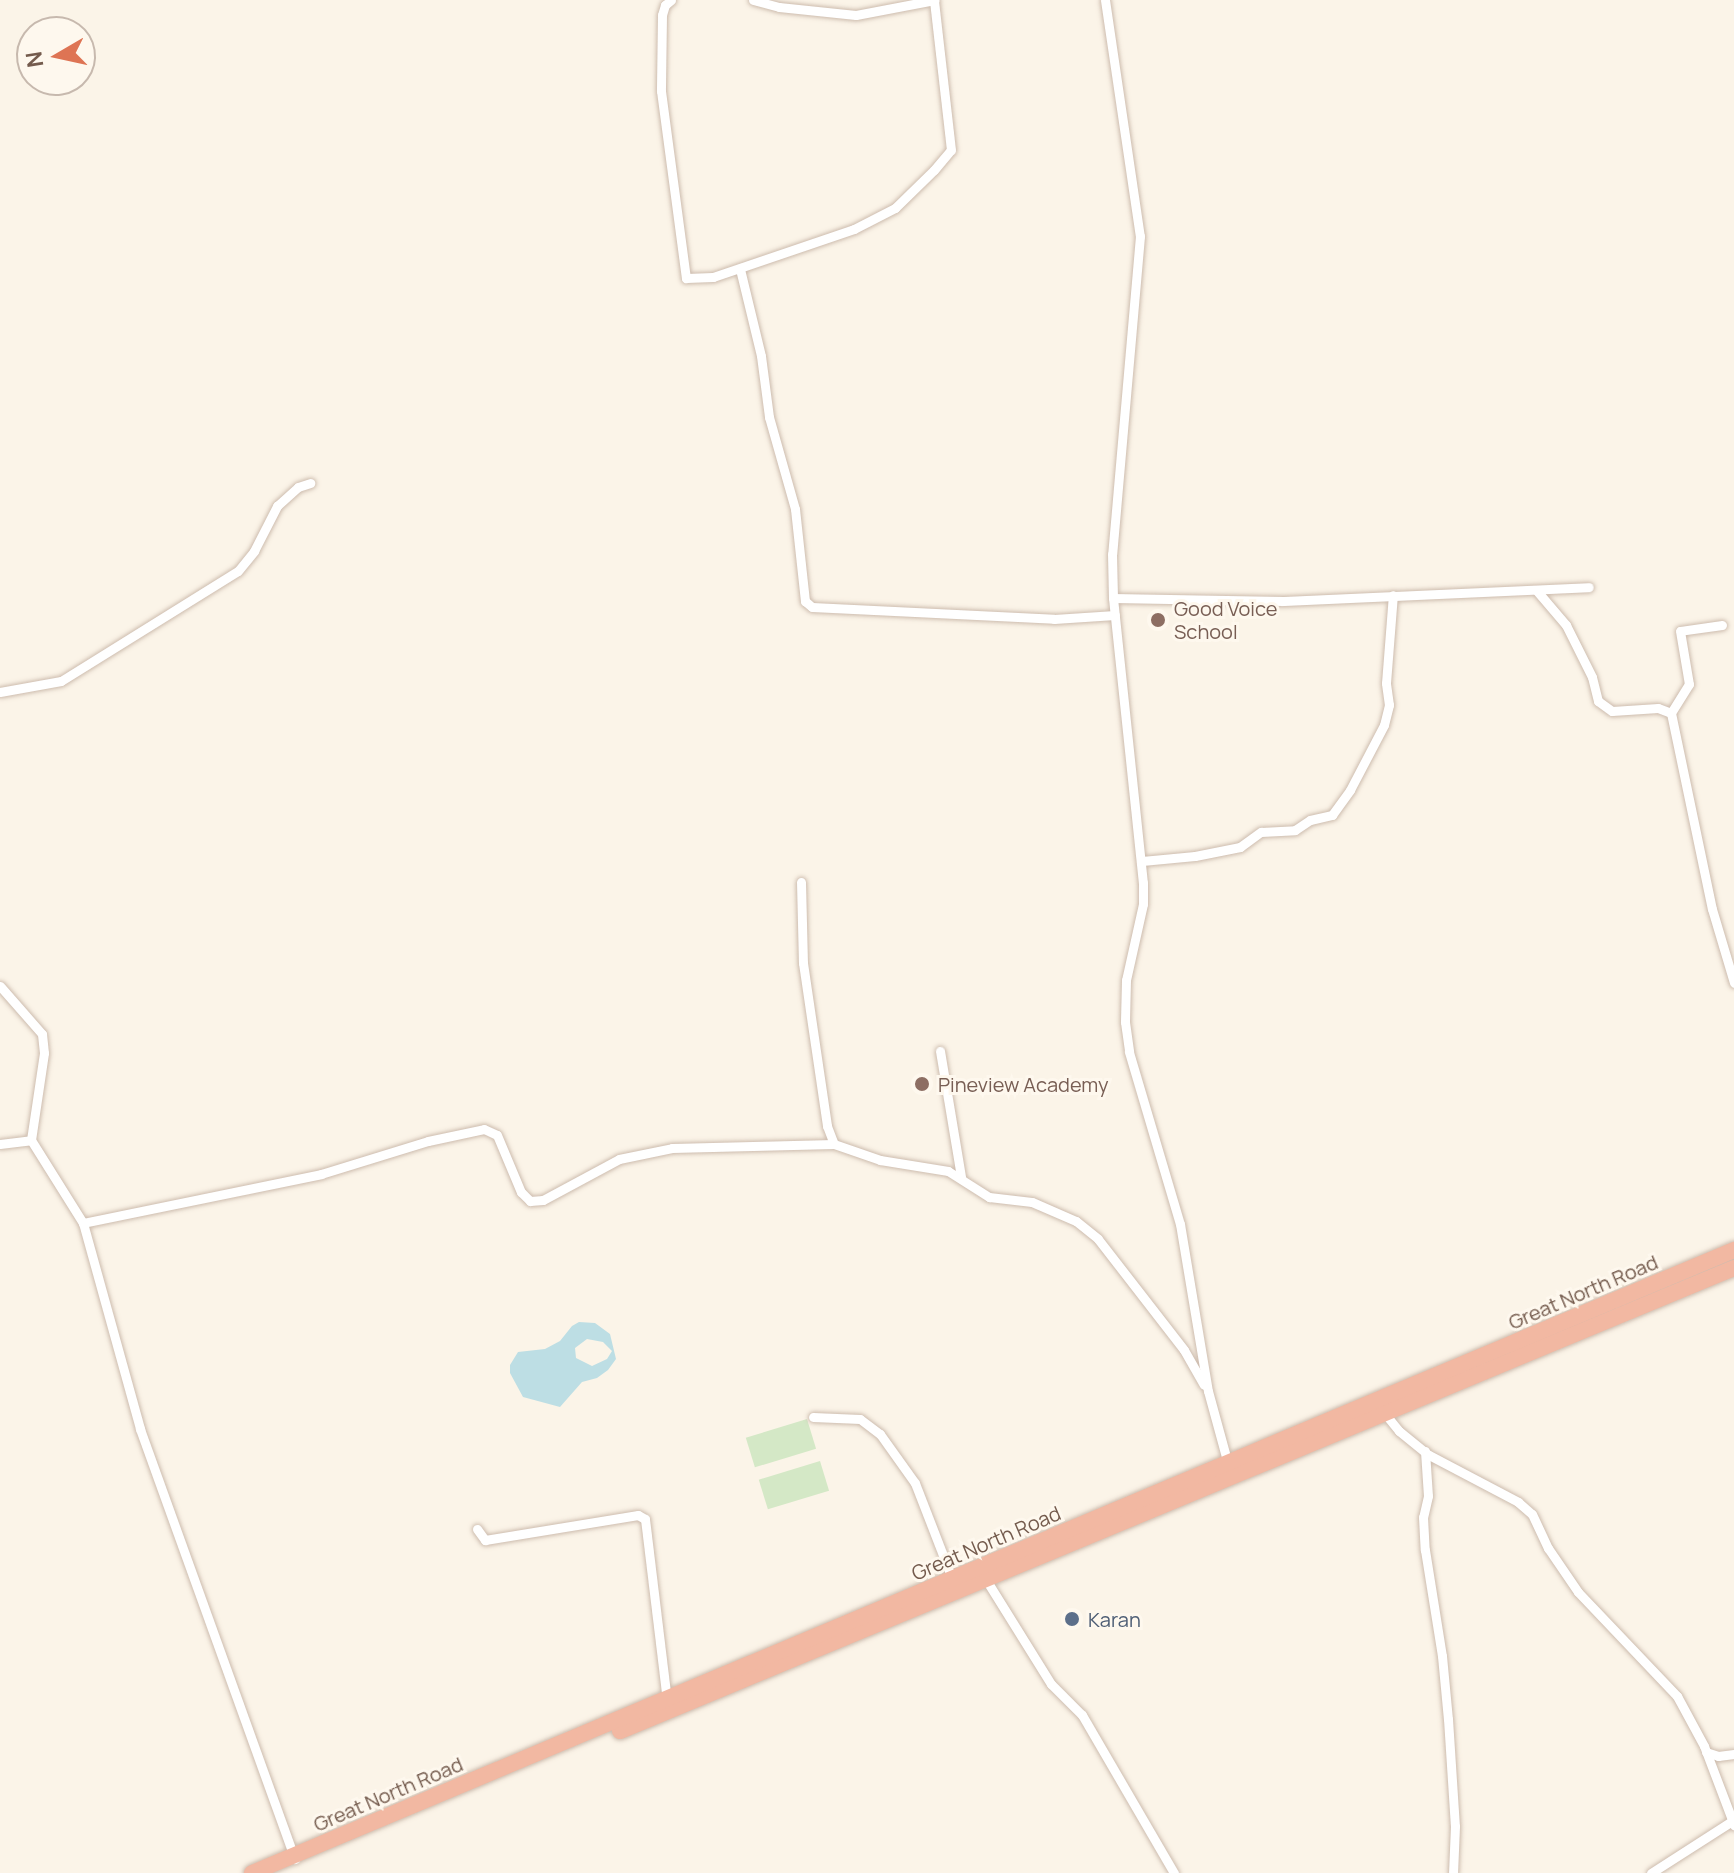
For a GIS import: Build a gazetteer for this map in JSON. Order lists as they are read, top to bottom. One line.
{"streets":{"highway":["Great North Road"]},"places":["Good Voice School","Pineview Academy","Karan"],"north":"left"}
